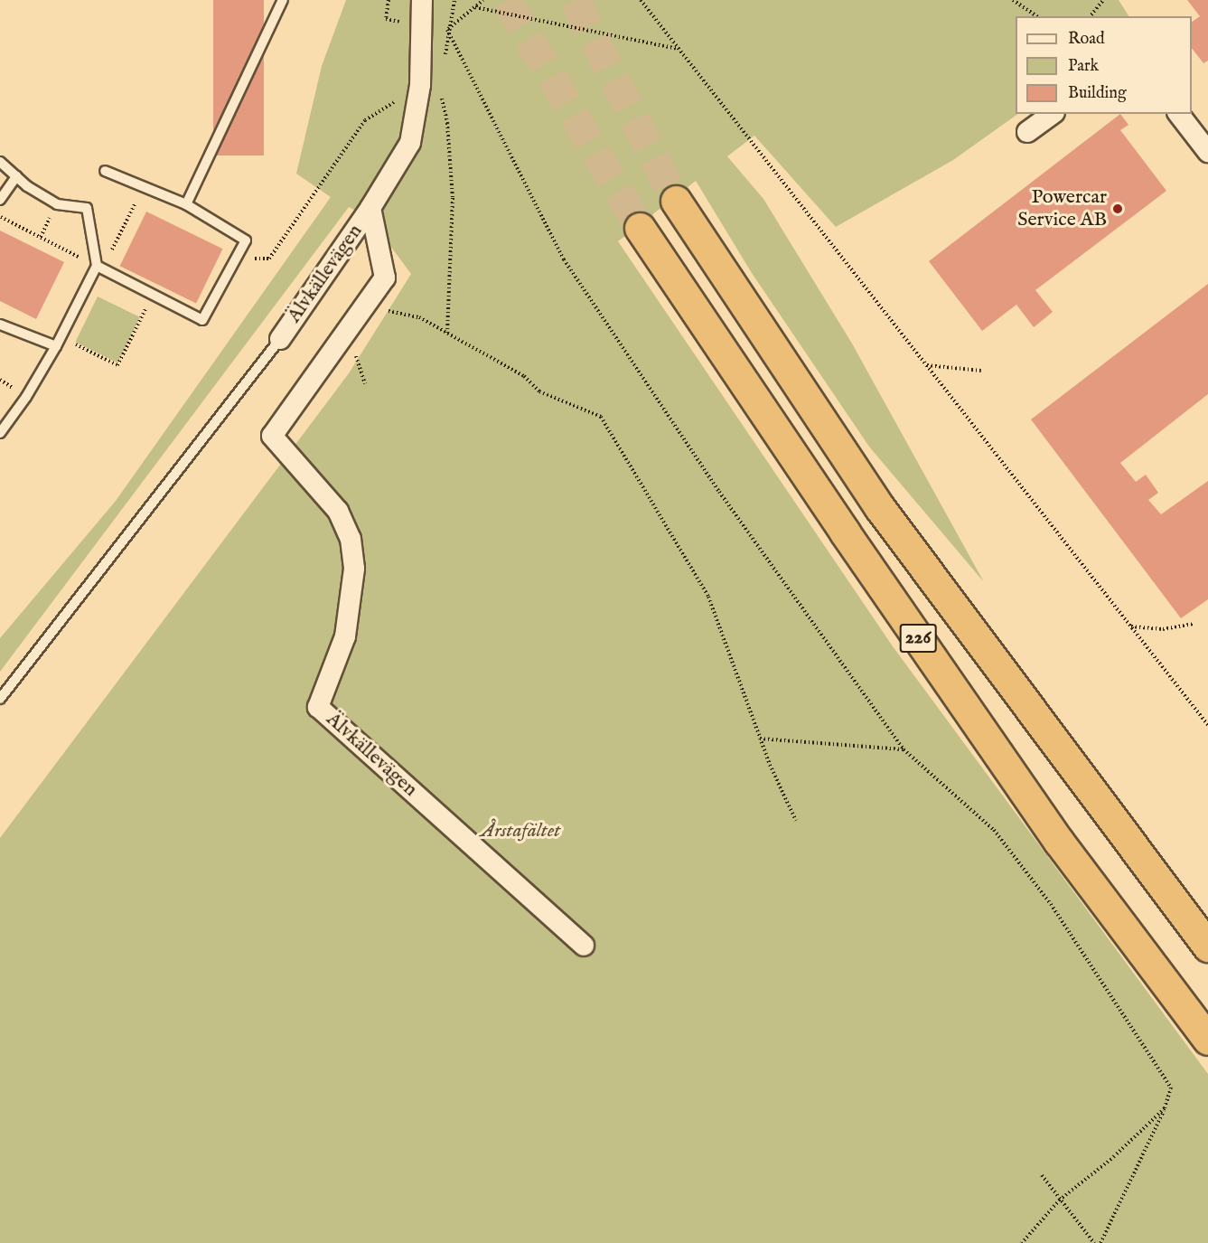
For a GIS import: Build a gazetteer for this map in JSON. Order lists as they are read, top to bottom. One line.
{"streets":{"highway":["226"],"street":["Älvkällevägen"]},"parks":["Årstafältet"],"places":["Powercar Service AB"],"legend":["Road","Park","Building"]}
